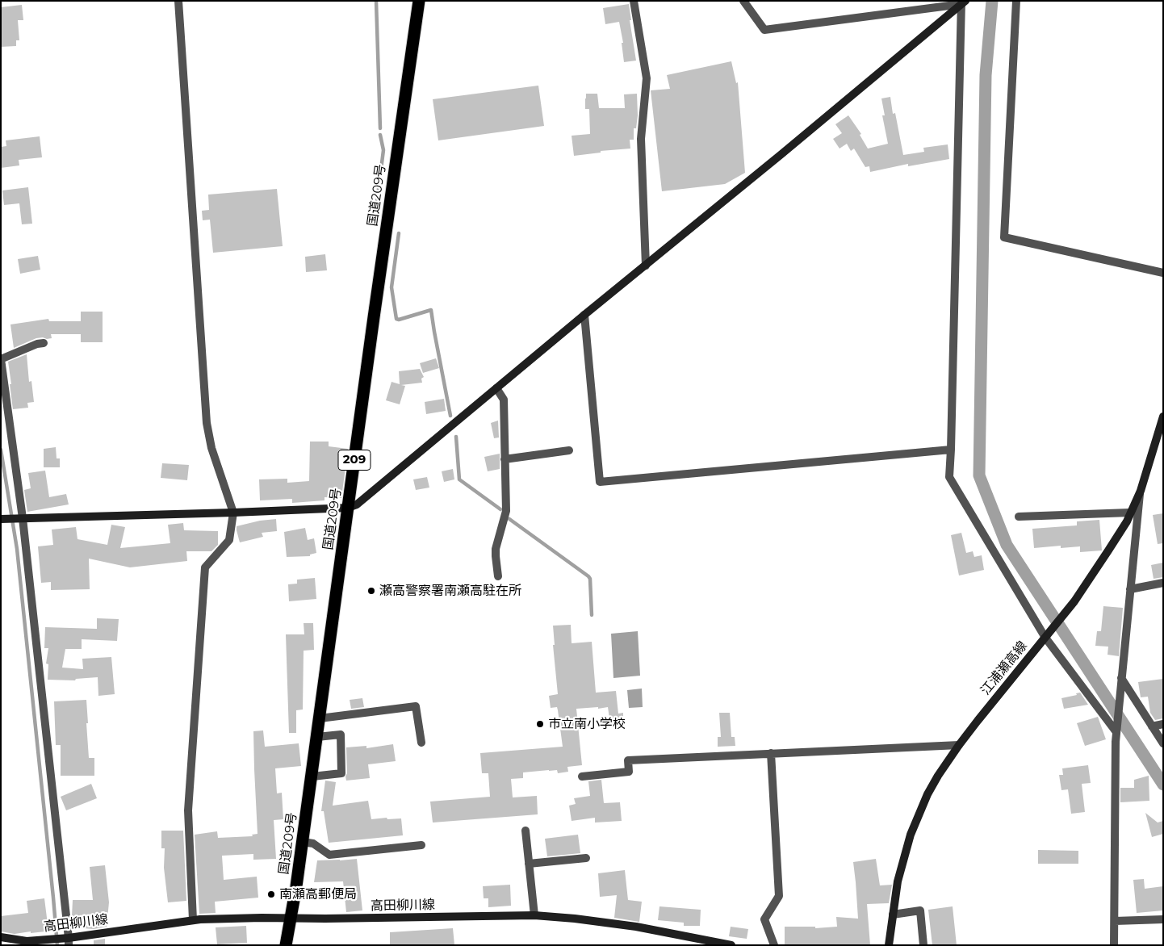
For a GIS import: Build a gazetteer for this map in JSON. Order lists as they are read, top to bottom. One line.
{"streets":{"highway":["国道209号","209"],"main road":["江浦瀬高線","高田柳川線"]},"crossings":[["国道209号","高田柳川線"]],"places":["瀬高警察署南瀬高駐在所","市立南小学校","南瀬高郵便局"]}
